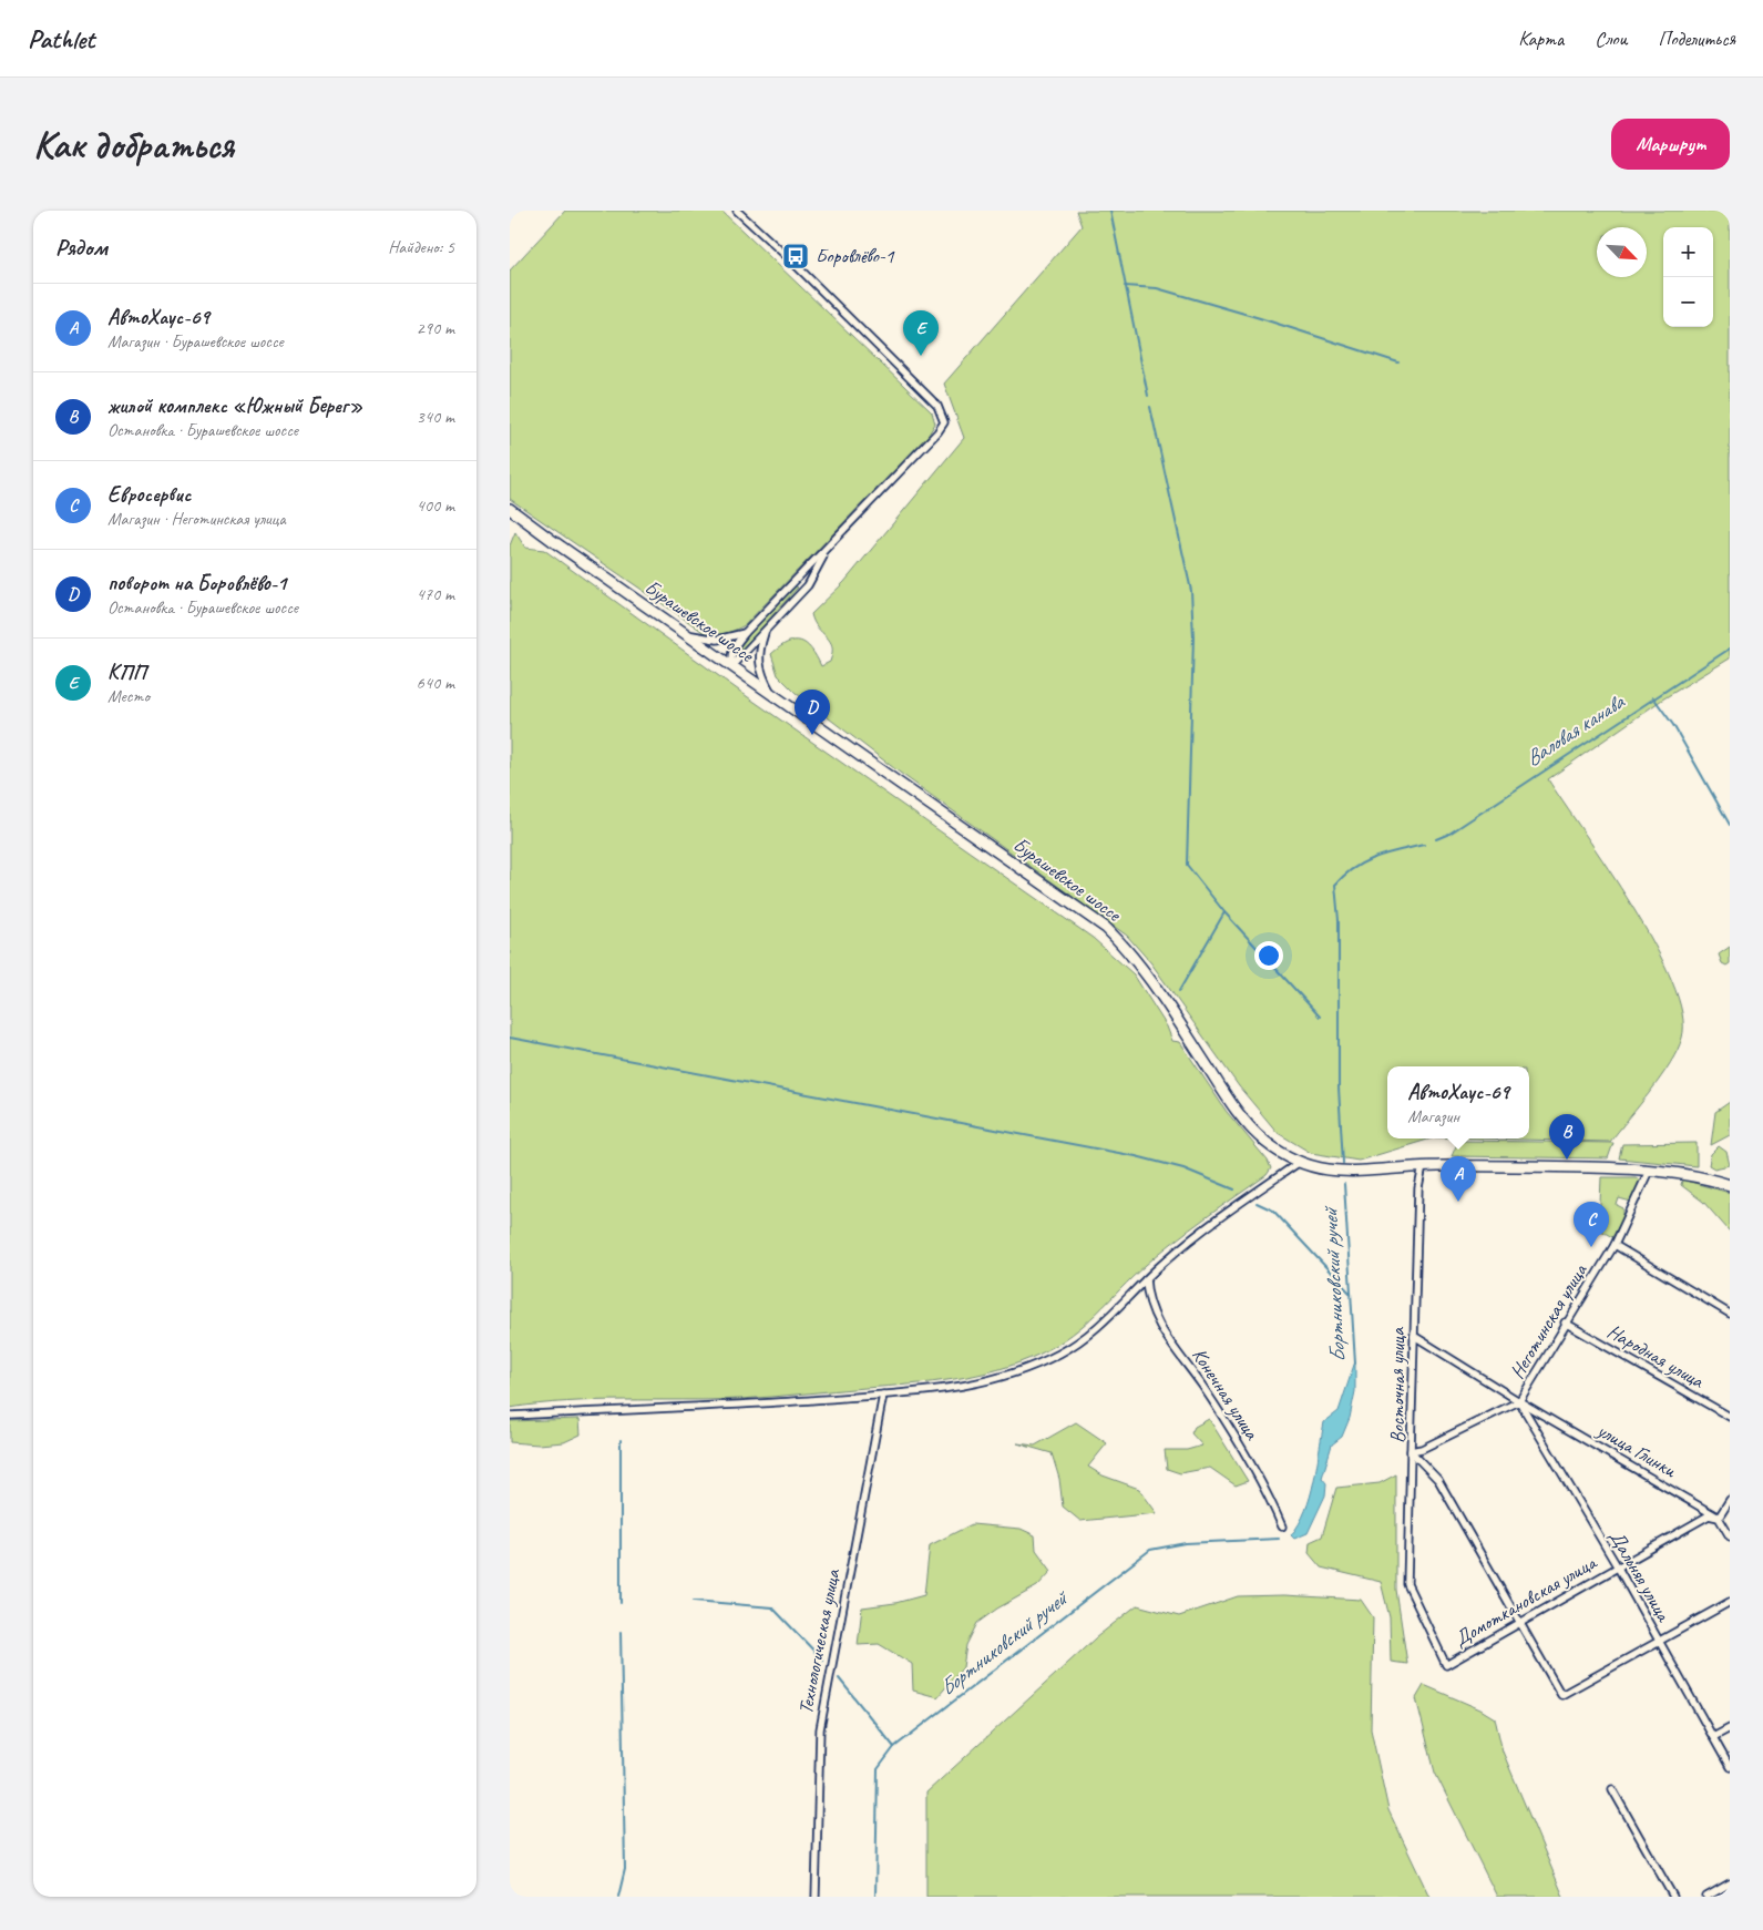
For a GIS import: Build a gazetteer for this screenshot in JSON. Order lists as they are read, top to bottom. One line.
{"streets":{"main road":["Бурашевское шоссе"],"street":["Неготинская улица","Народная улица","Восточная улица","Конечная улица","улица Глинки","Дальняя улица","Домоткановская улица","Технологическая улица"]},"crossings":[["Бурашевское шоссе","Неготинская улица"],["Бурашевское шоссе","Восточная улица"],["Неготинская улица","Народная улица"],["Неготинская улица","улица Глинки"],["Неготинская улица","Дальняя улица"],["Восточная улица","улица Глинки"],["Восточная улица","Дальняя улица"],["Восточная улица","Домоткановская улица"],["улица Глинки","Дальняя улица"],["улица Глинки","Домоткановская улица"],["Дальняя улица","Домоткановская улица"]],"water":["Валовая канава","Бортниковский ручей"],"places":{"bus stop":["Боровлёво-1"]},"north":"bottom right","page":{"header":"Pathlet","nav":["Карта","Слои","Поделиться"],"buttons":"Маршрут","title":"Как добраться","heading":["Рядом","Найдено: 5"],"map_buttons":["+","−"],"list":[{"mark":"A","name":"АвтоХаус-69","note":"Магазин · Бурашевское шоссе","value":"290 m"},{"mark":"B","name":"жилой комплекс «Южный Берег»","note":"Остановка · Бурашевское шоссе","value":"340 m"},{"mark":"C","name":"Евросервис","note":"Магазин · Неготинская улица","value":"400 m"},{"mark":"D","name":"поворот на Боровлёво-1","note":"Остановка · Бурашевское шоссе","value":"470 m"},{"mark":"E","name":"КПП","note":"Место","value":"640 m"}],"pins":["E","D","B","A","C"],"popup":["АвтоХаус-69","Магазин"]}}
